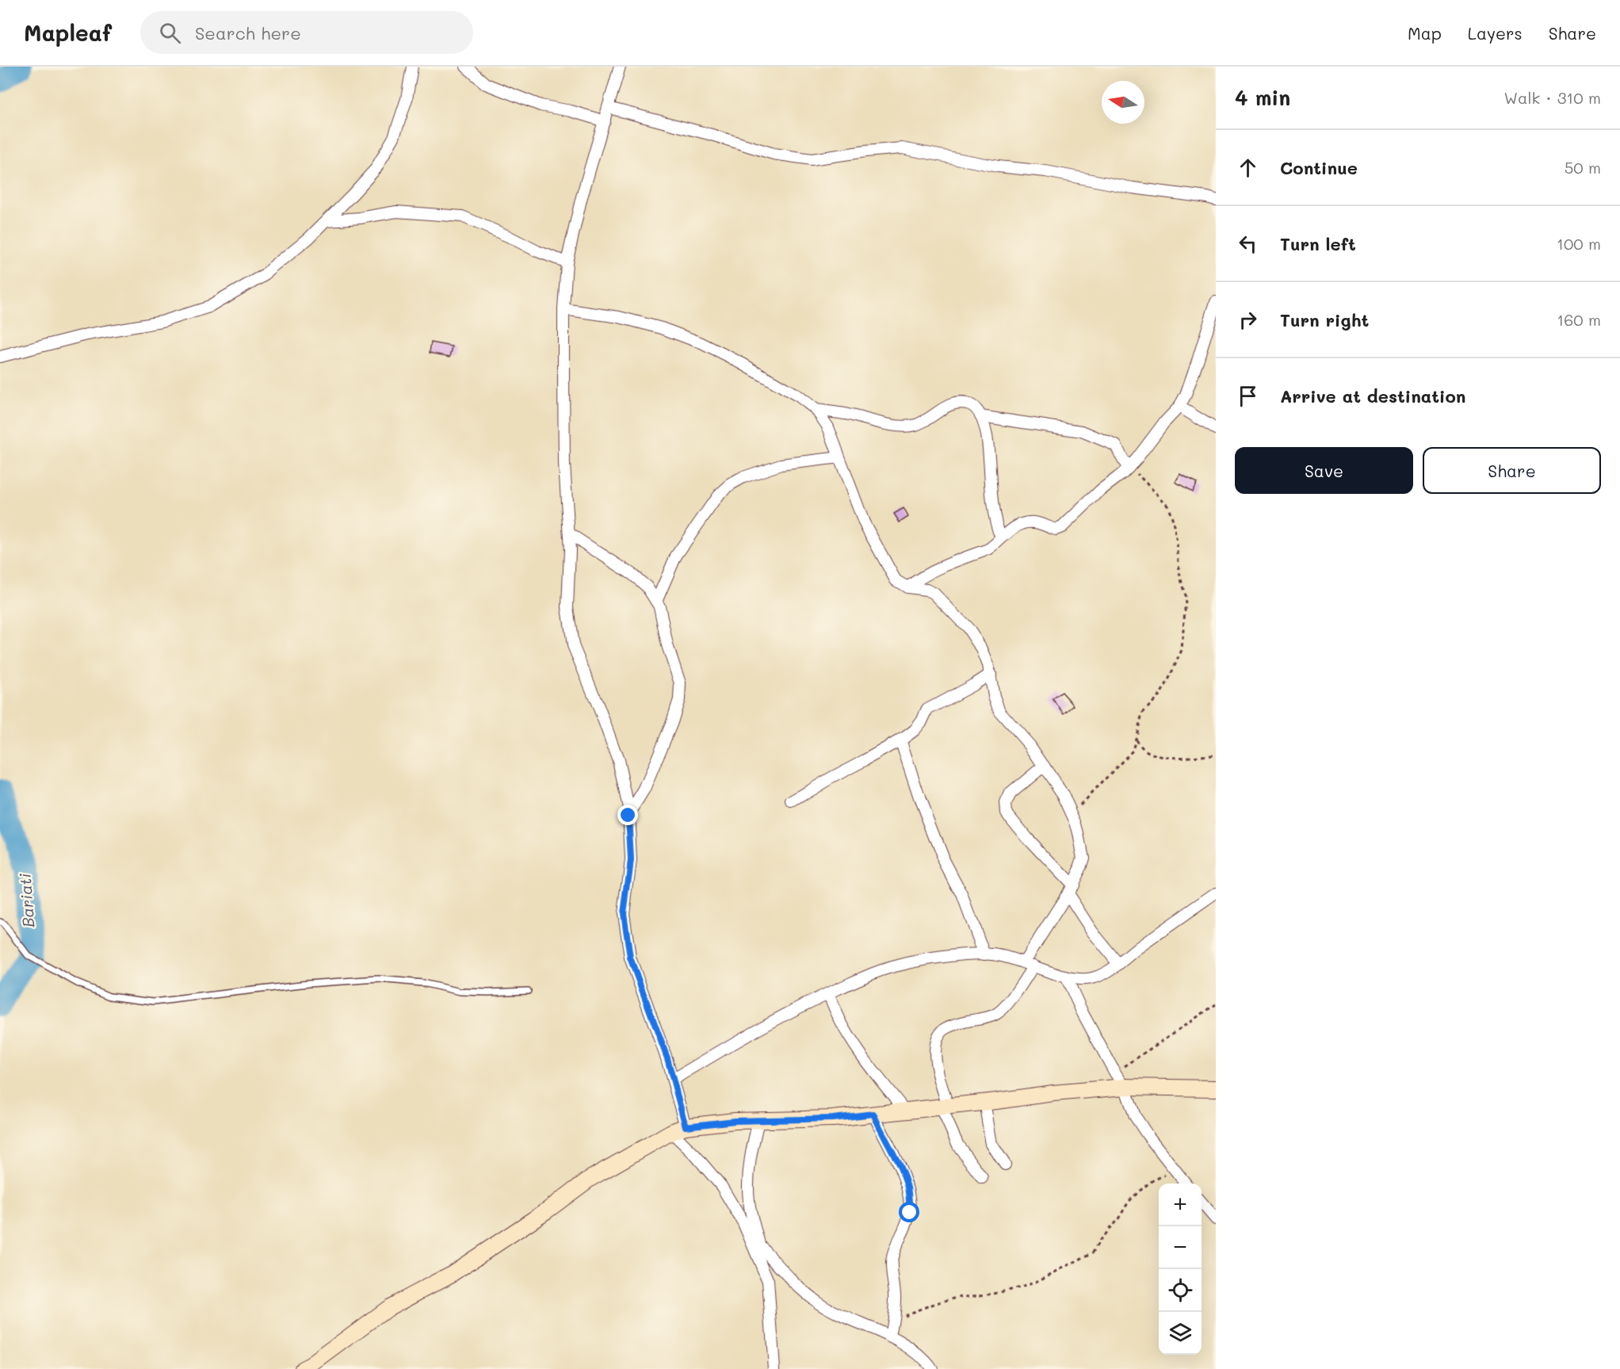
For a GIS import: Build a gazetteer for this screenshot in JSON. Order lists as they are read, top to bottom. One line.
{"water":["Bariati"],"north":"left","page":{"header":"Mapleaf","search":"Search here","nav":["Map","Layers","Share"],"heading":["4 min","Walk · 310 m"],"list":[["Continue","50 m"],["Turn left","100 m"],["Turn right","160 m"],"Arrive at destination"],"buttons":["Save","Share"],"map_buttons":["+","−"]}}
